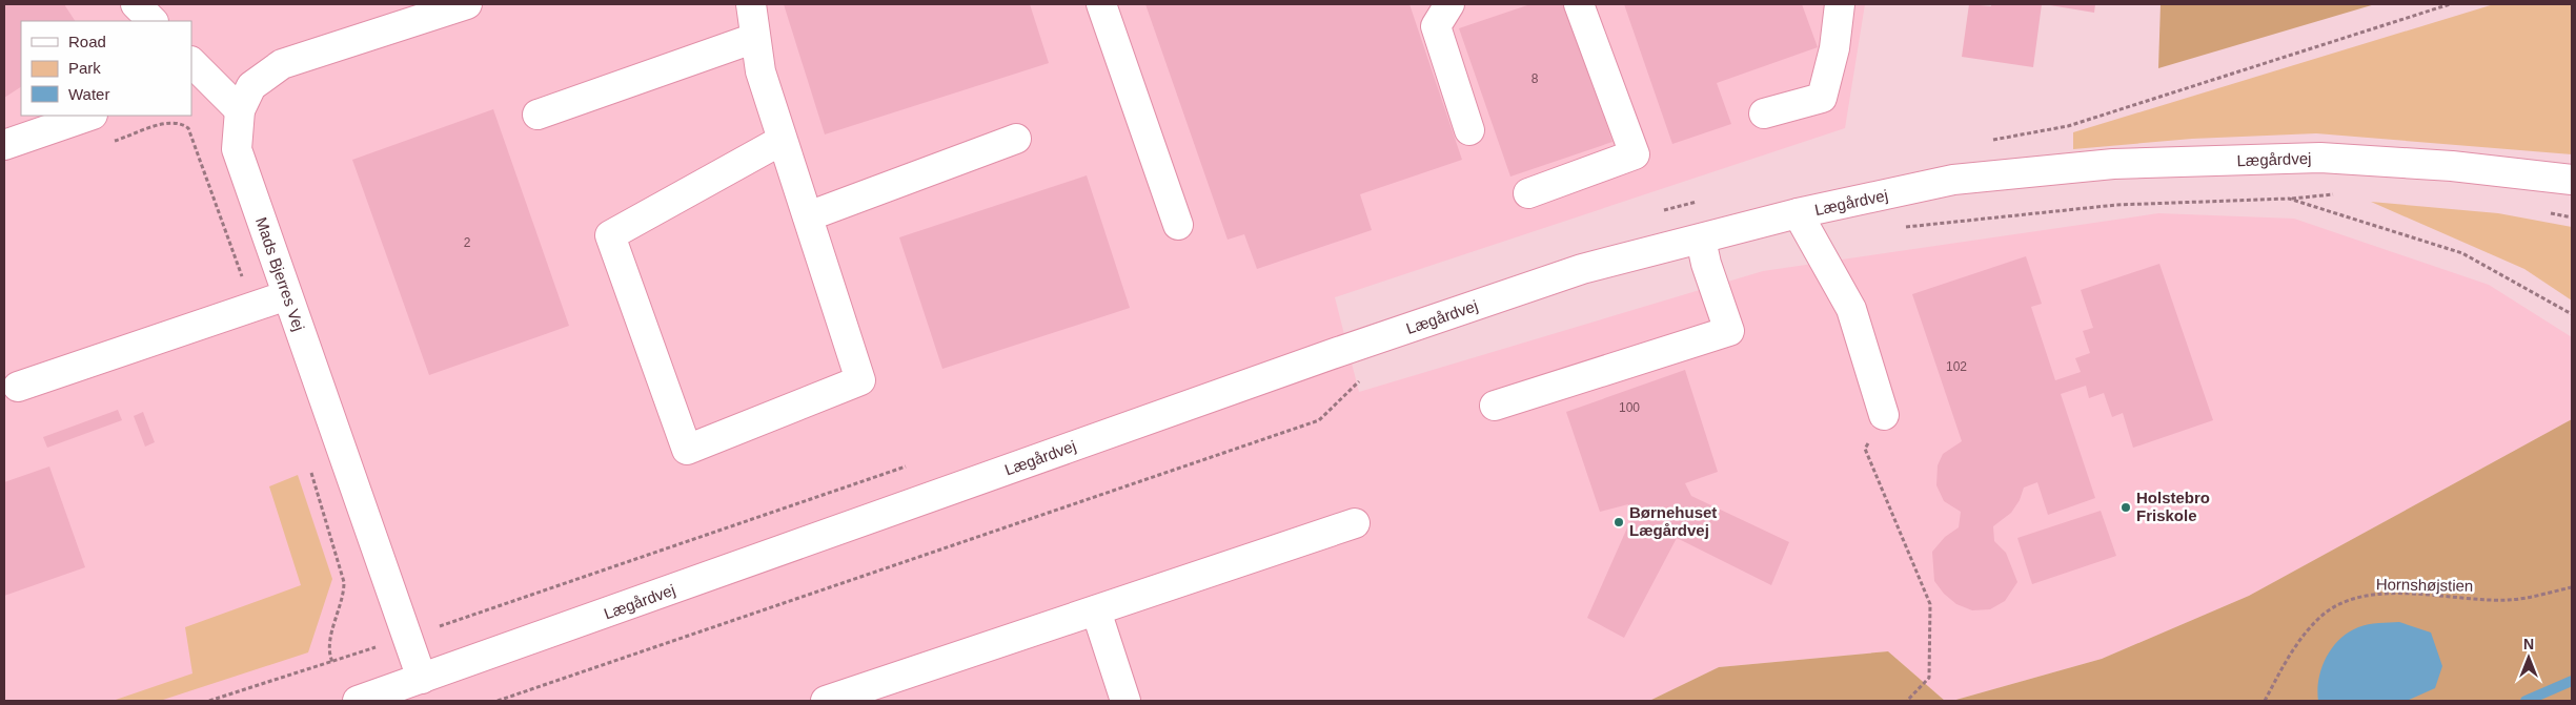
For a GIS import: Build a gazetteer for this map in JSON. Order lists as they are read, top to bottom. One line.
{"streets":{"street":["Lægårdvej","Mads Bjerres Vej"],"path":["Hornshøjstien"]},"crossings":[["Lægårdvej","Mads Bjerres Vej"]],"places":["Holstebro Friskole","Børnehuset Lægårdvej"],"house_numbers":["8","2","102","100"],"legend":["Road","Park","Water"],"north":"top"}
